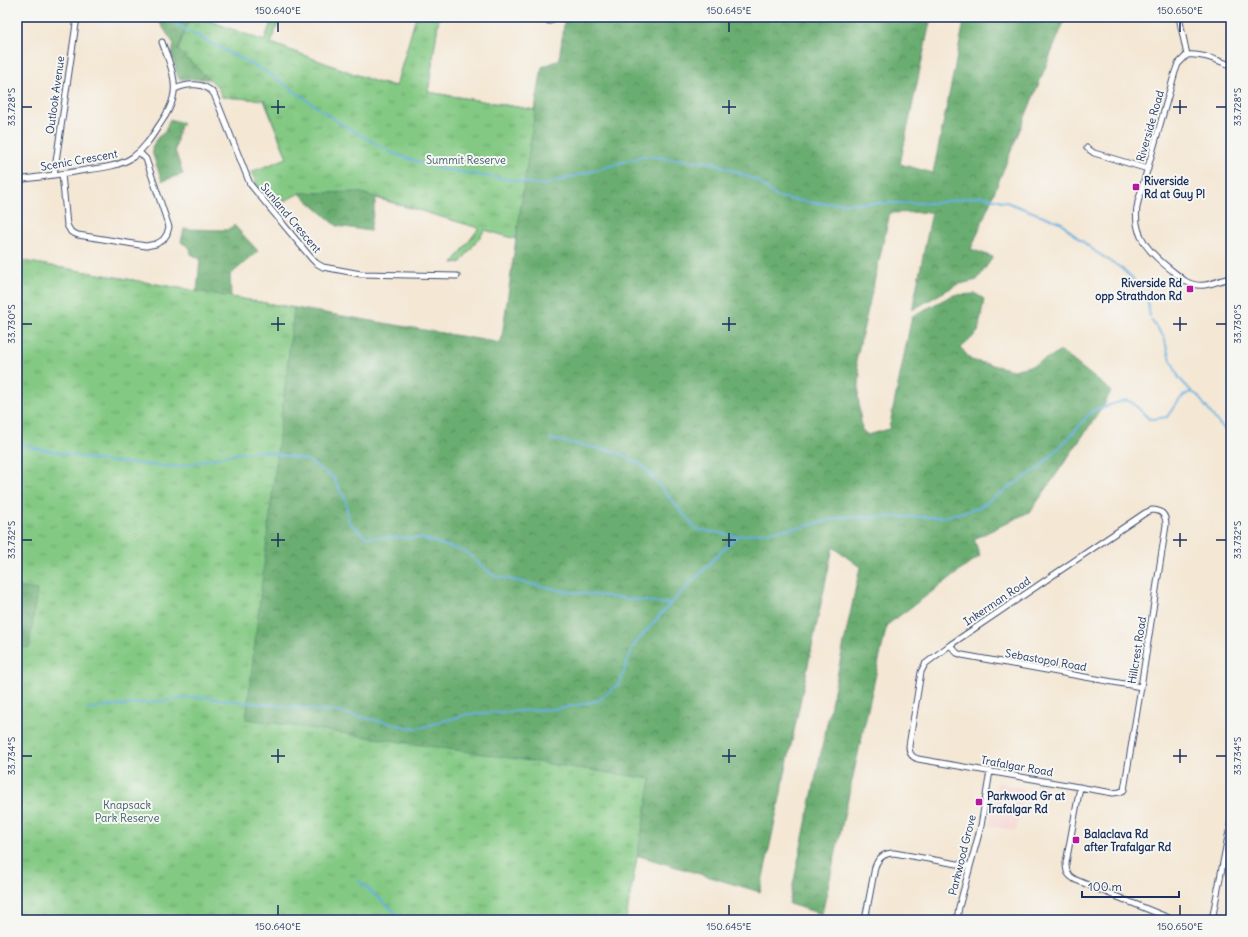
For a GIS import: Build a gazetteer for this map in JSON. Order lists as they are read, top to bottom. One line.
{"streets":{"street":["Outlook Avenue","Riverside Road","Scenic Crescent","Sunland Crescent","Inkerman Road","Hillcrest Road","Sebastopol Road","Trafalgar Road","Parkwood Grove"]},"crossings":[["Outlook Avenue","Scenic Crescent"],["Scenic Crescent","Sunland Crescent"],["Inkerman Road","Hillcrest Road"],["Inkerman Road","Sebastopol Road"],["Inkerman Road","Trafalgar Road"],["Hillcrest Road","Sebastopol Road"],["Hillcrest Road","Trafalgar Road"],["Trafalgar Road","Parkwood Grove"]],"parks":["Summit Reserve","Knapsack Park Reserve"],"places":{"transit":["Riverside Rd at Guy Pl","Riverside Rd opp Strathdon Rd","Parkwood Gr at Trafalgar Rd","Balaclava Rd after Trafalgar Rd"]},"scale_bar":"100 m","coordinates":["150.640°E","150.645°E","150.650°E","33.728°S","33.730°S","33.732°S","33.734°S"]}
